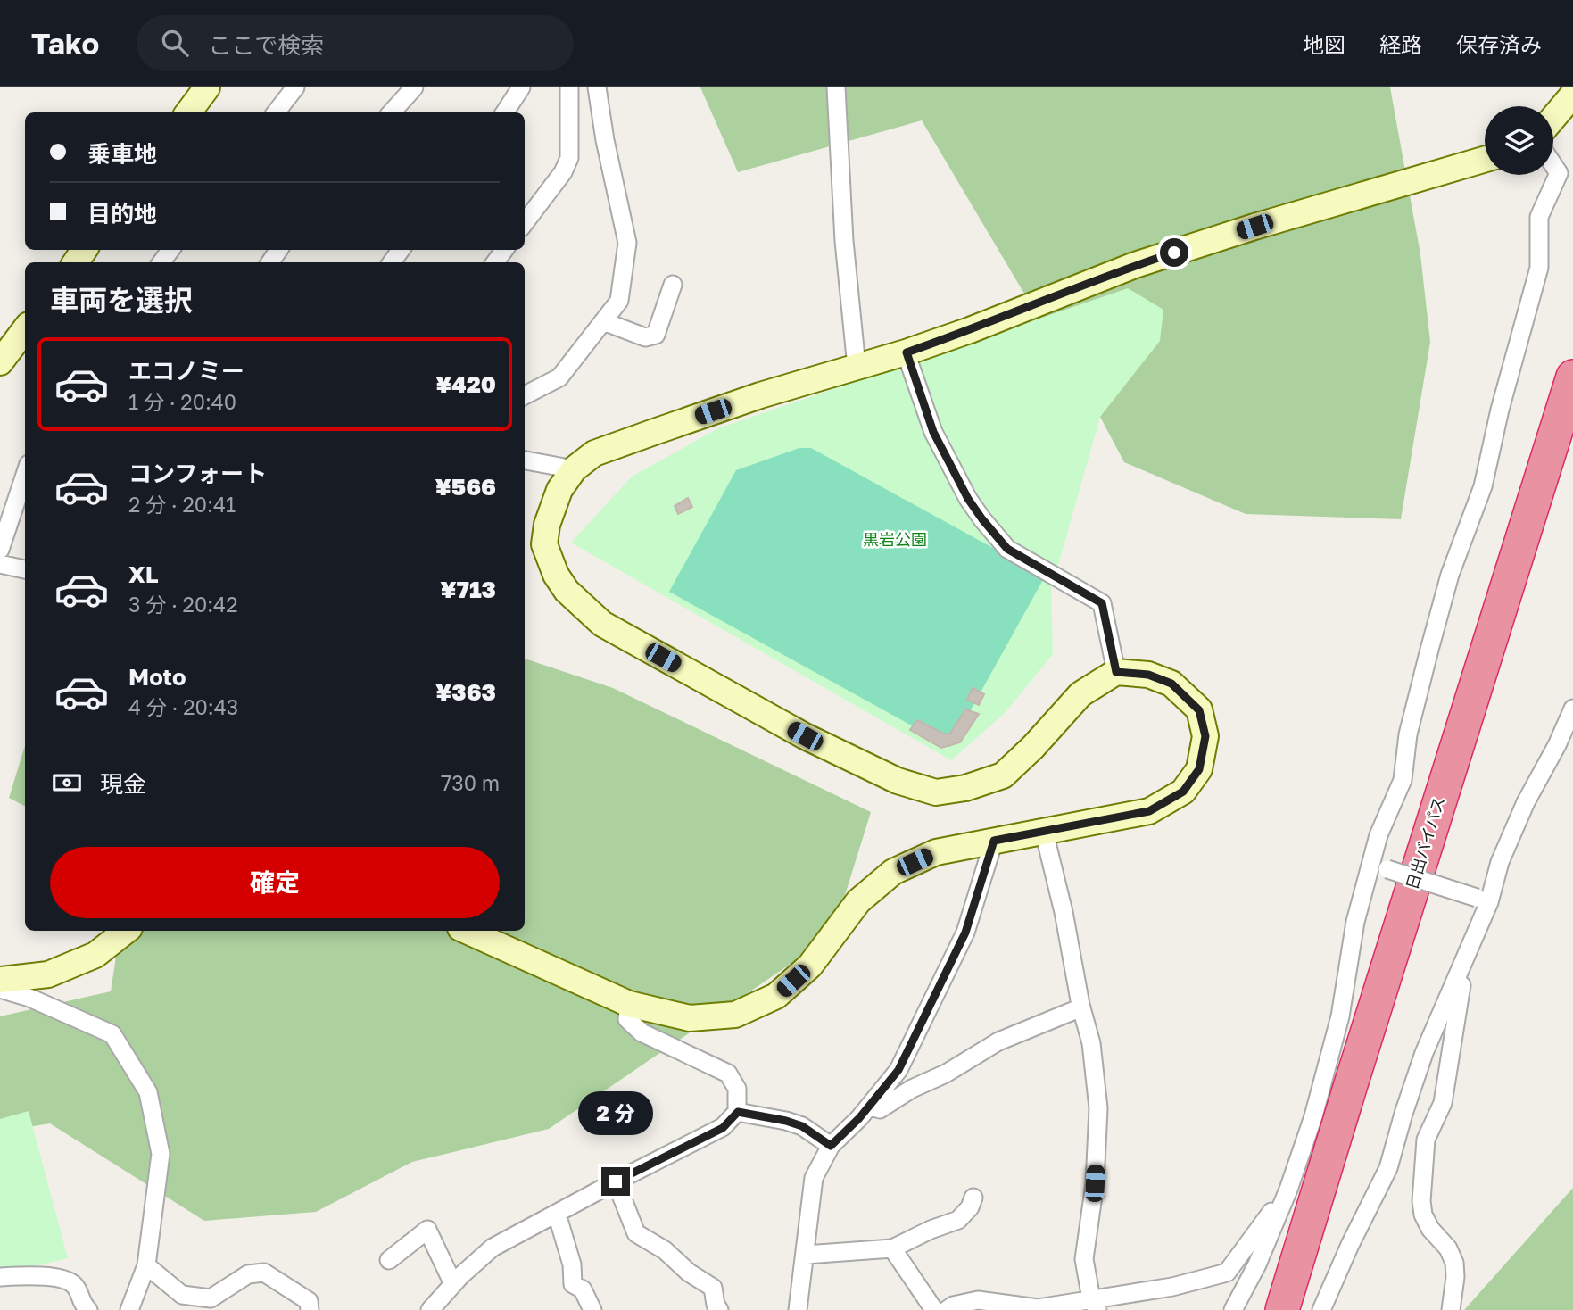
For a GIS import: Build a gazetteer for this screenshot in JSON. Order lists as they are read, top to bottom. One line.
{"streets":{"highway":["日出バイパス"]},"parks":["黒岩公園"],"page":{"header":"Tako","search":"ここで検索","nav":["地図","経路","保存済み"],"banner":["乗車地","目的地"],"heading":"車両を選択","list":[{"name":"エコノミー","note":"1 分 · 20:40","value":"¥420"},{"name":"コンフォート","note":"2 分 · 20:41","value":"¥566"},{"name":"XL","note":"3 分 · 20:42","value":"¥713"},{"name":"Moto","note":"4 分 · 20:43","value":"¥363"}],"pay":["現金","730 m"],"buttons":"確定","bubble":"2 分"}}
